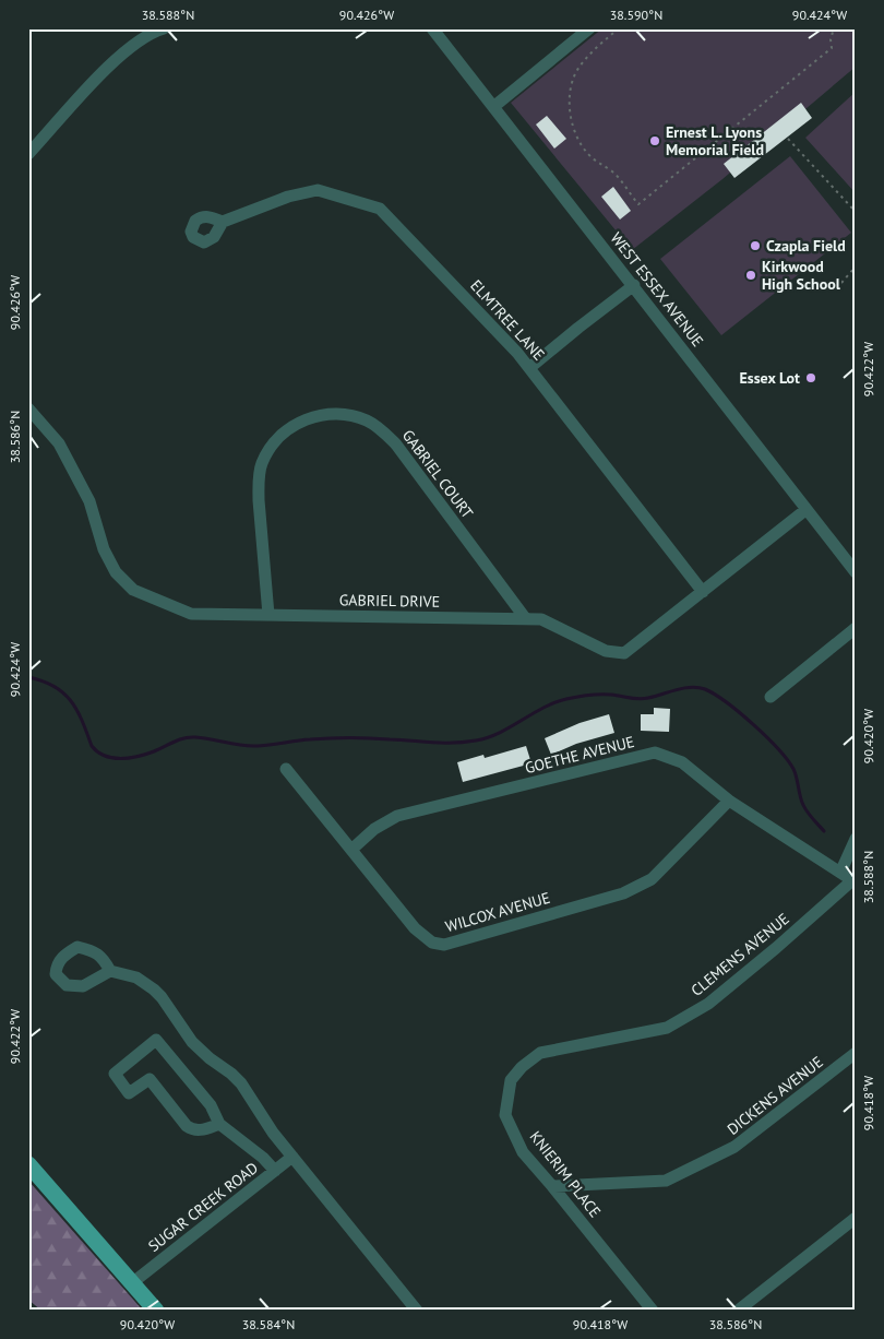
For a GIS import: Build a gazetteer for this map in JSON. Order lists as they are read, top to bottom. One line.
{"streets":{"street":["WEST ESSEX AVENUE","ELMTREE LANE","GABRIEL COURT","GABRIEL DRIVE","GOETHE AVENUE","WILCOX AVENUE","CLEMENS AVENUE","DICKENS AVENUE","KNIERIM PLACE","SUGAR CREEK ROAD"]},"crossings":[["WEST ESSEX AVENUE","GABRIEL DRIVE"],["ELMTREE LANE","GABRIEL DRIVE"],["GABRIEL COURT","GABRIEL DRIVE"],["GOETHE AVENUE","WILCOX AVENUE"],["GOETHE AVENUE","CLEMENS AVENUE"],["CLEMENS AVENUE","KNIERIM PLACE"],["DICKENS AVENUE","KNIERIM PLACE"]],"places":["Ernest L. Lyons Memorial Field","Czapla Field","Kirkwood High School","Essex Lot"],"coordinates":["38.588°N","90.426°W","38.590°N","90.424°W","90.422°W","38.586°N","90.420°W","90.418°W","38.584°N"]}
